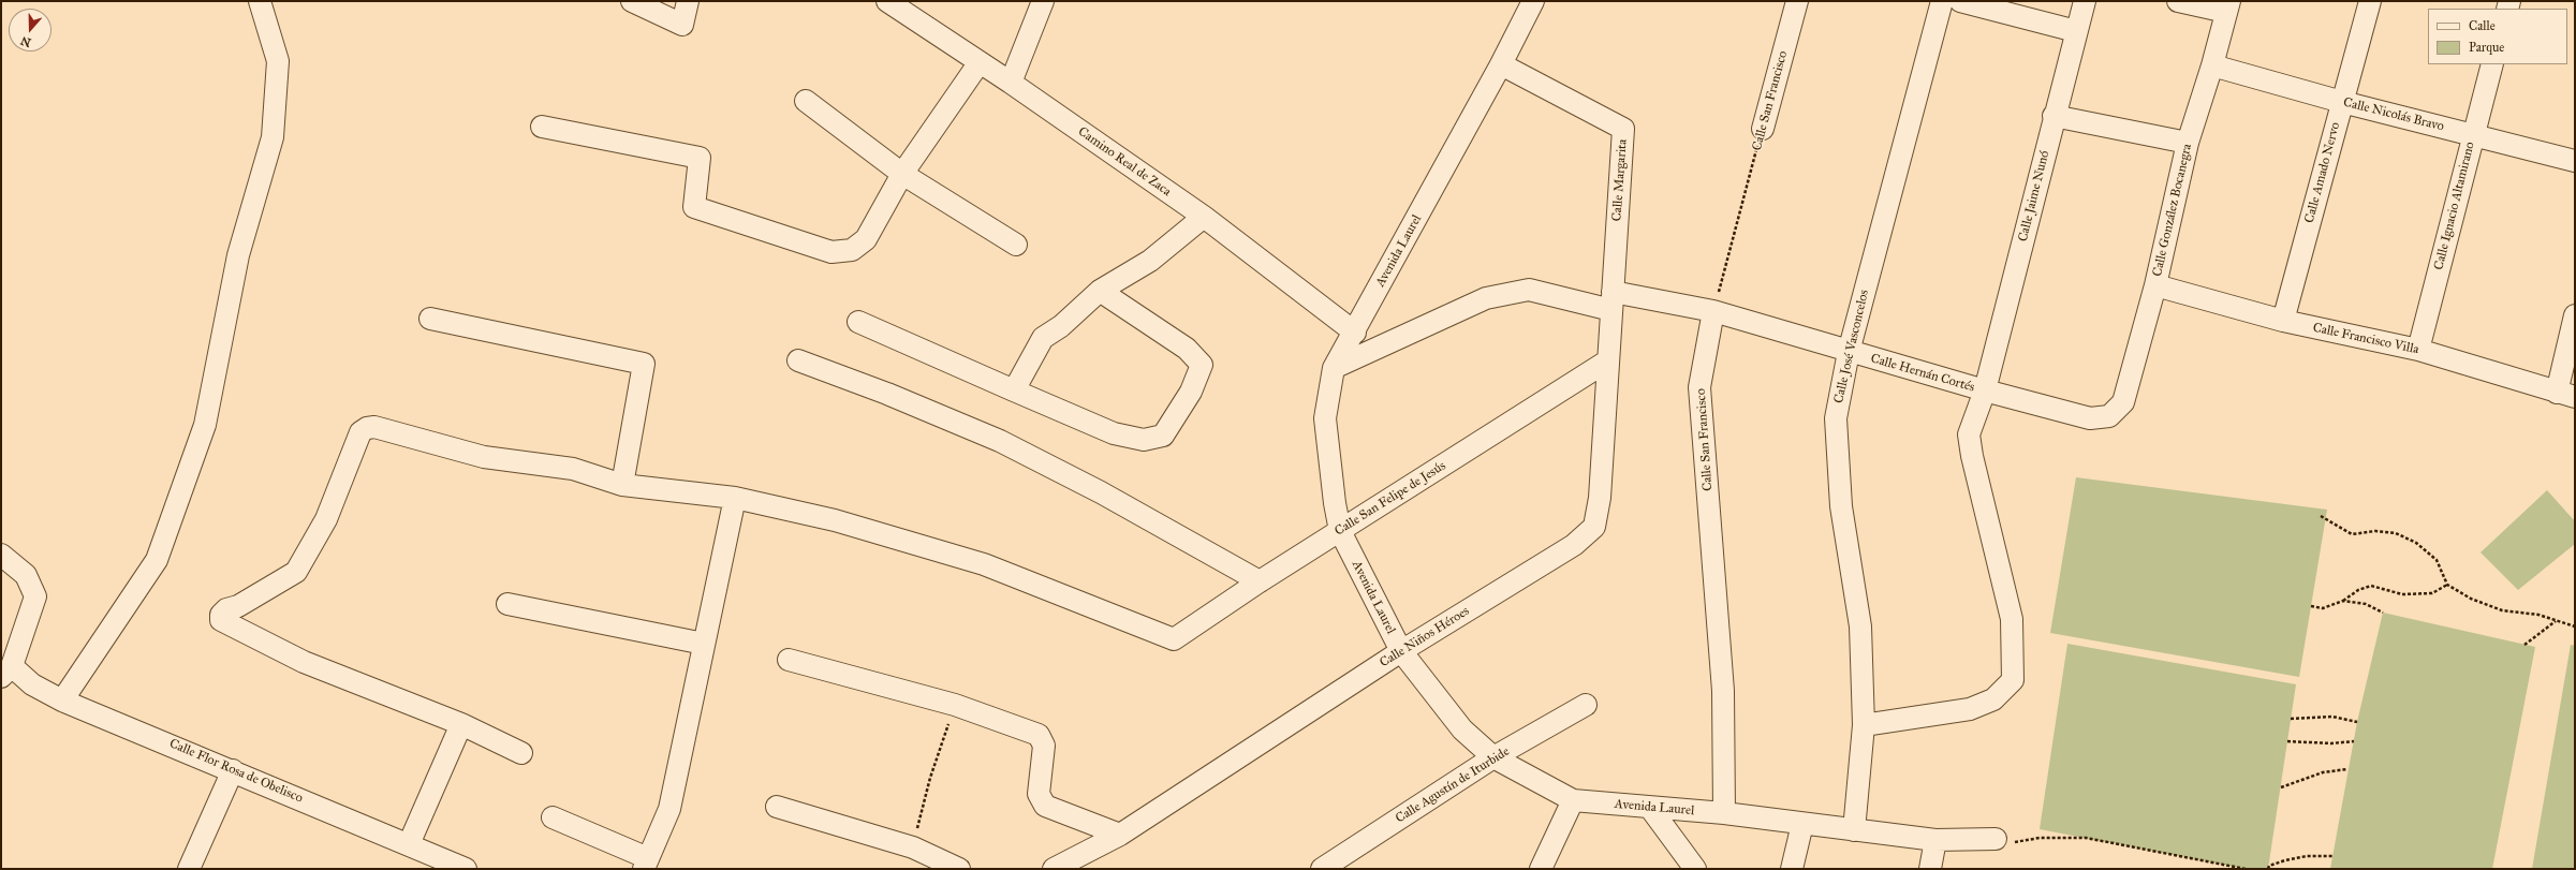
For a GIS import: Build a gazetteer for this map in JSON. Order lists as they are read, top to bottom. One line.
{"streets":{"street":["Calle San Francisco","Calle Nicolás Bravo","Camino Real de Zaca","Calle Amado Nervo","Calle Margarita","Calle Jaime Nunó","Calle Ignacio Altamirano","Calle González Bocanegra","Avenida Laurel","Calle Francisco Villa","Calle José Vasconcelos","Calle Hernán Cortés","Calle San Felipe de Jesús","Calle Niños Héroes","Calle Flor Rosa de Obelisco","Calle Agustín de Iturbide"]},"crossings":[["Calle San Francisco","Avenida Laurel"],["Calle San Francisco","Calle Hernán Cortés"],["Calle Nicolás Bravo","Calle Amado Nervo"],["Calle Nicolás Bravo","Calle Ignacio Altamirano"],["Calle Nicolás Bravo","Calle González Bocanegra"],["Camino Real de Zaca","Avenida Laurel"],["Calle Amado Nervo","Calle Francisco Villa"],["Calle Margarita","Avenida Laurel"],["Calle Margarita","Calle Hernán Cortés"],["Calle Margarita","Calle Niños Héroes"],["Calle Jaime Nunó","Calle Hernán Cortés"],["Calle Ignacio Altamirano","Calle Francisco Villa"],["Calle González Bocanegra","Calle Francisco Villa"],["Calle González Bocanegra","Calle Hernán Cortés"],["Avenida Laurel","Calle José Vasconcelos"],["Avenida Laurel","Calle Hernán Cortés"],["Avenida Laurel","Calle San Felipe de Jesús"],["Avenida Laurel","Calle Niños Héroes"],["Avenida Laurel","Calle Agustín de Iturbide"],["Calle José Vasconcelos","Calle Hernán Cortés"],["Calle Hernán Cortés","Calle Niños Héroes"],["Calle San Felipe de Jesús","Calle Niños Héroes"]],"legend":["Calle","Parque"],"north":"bottom"}
